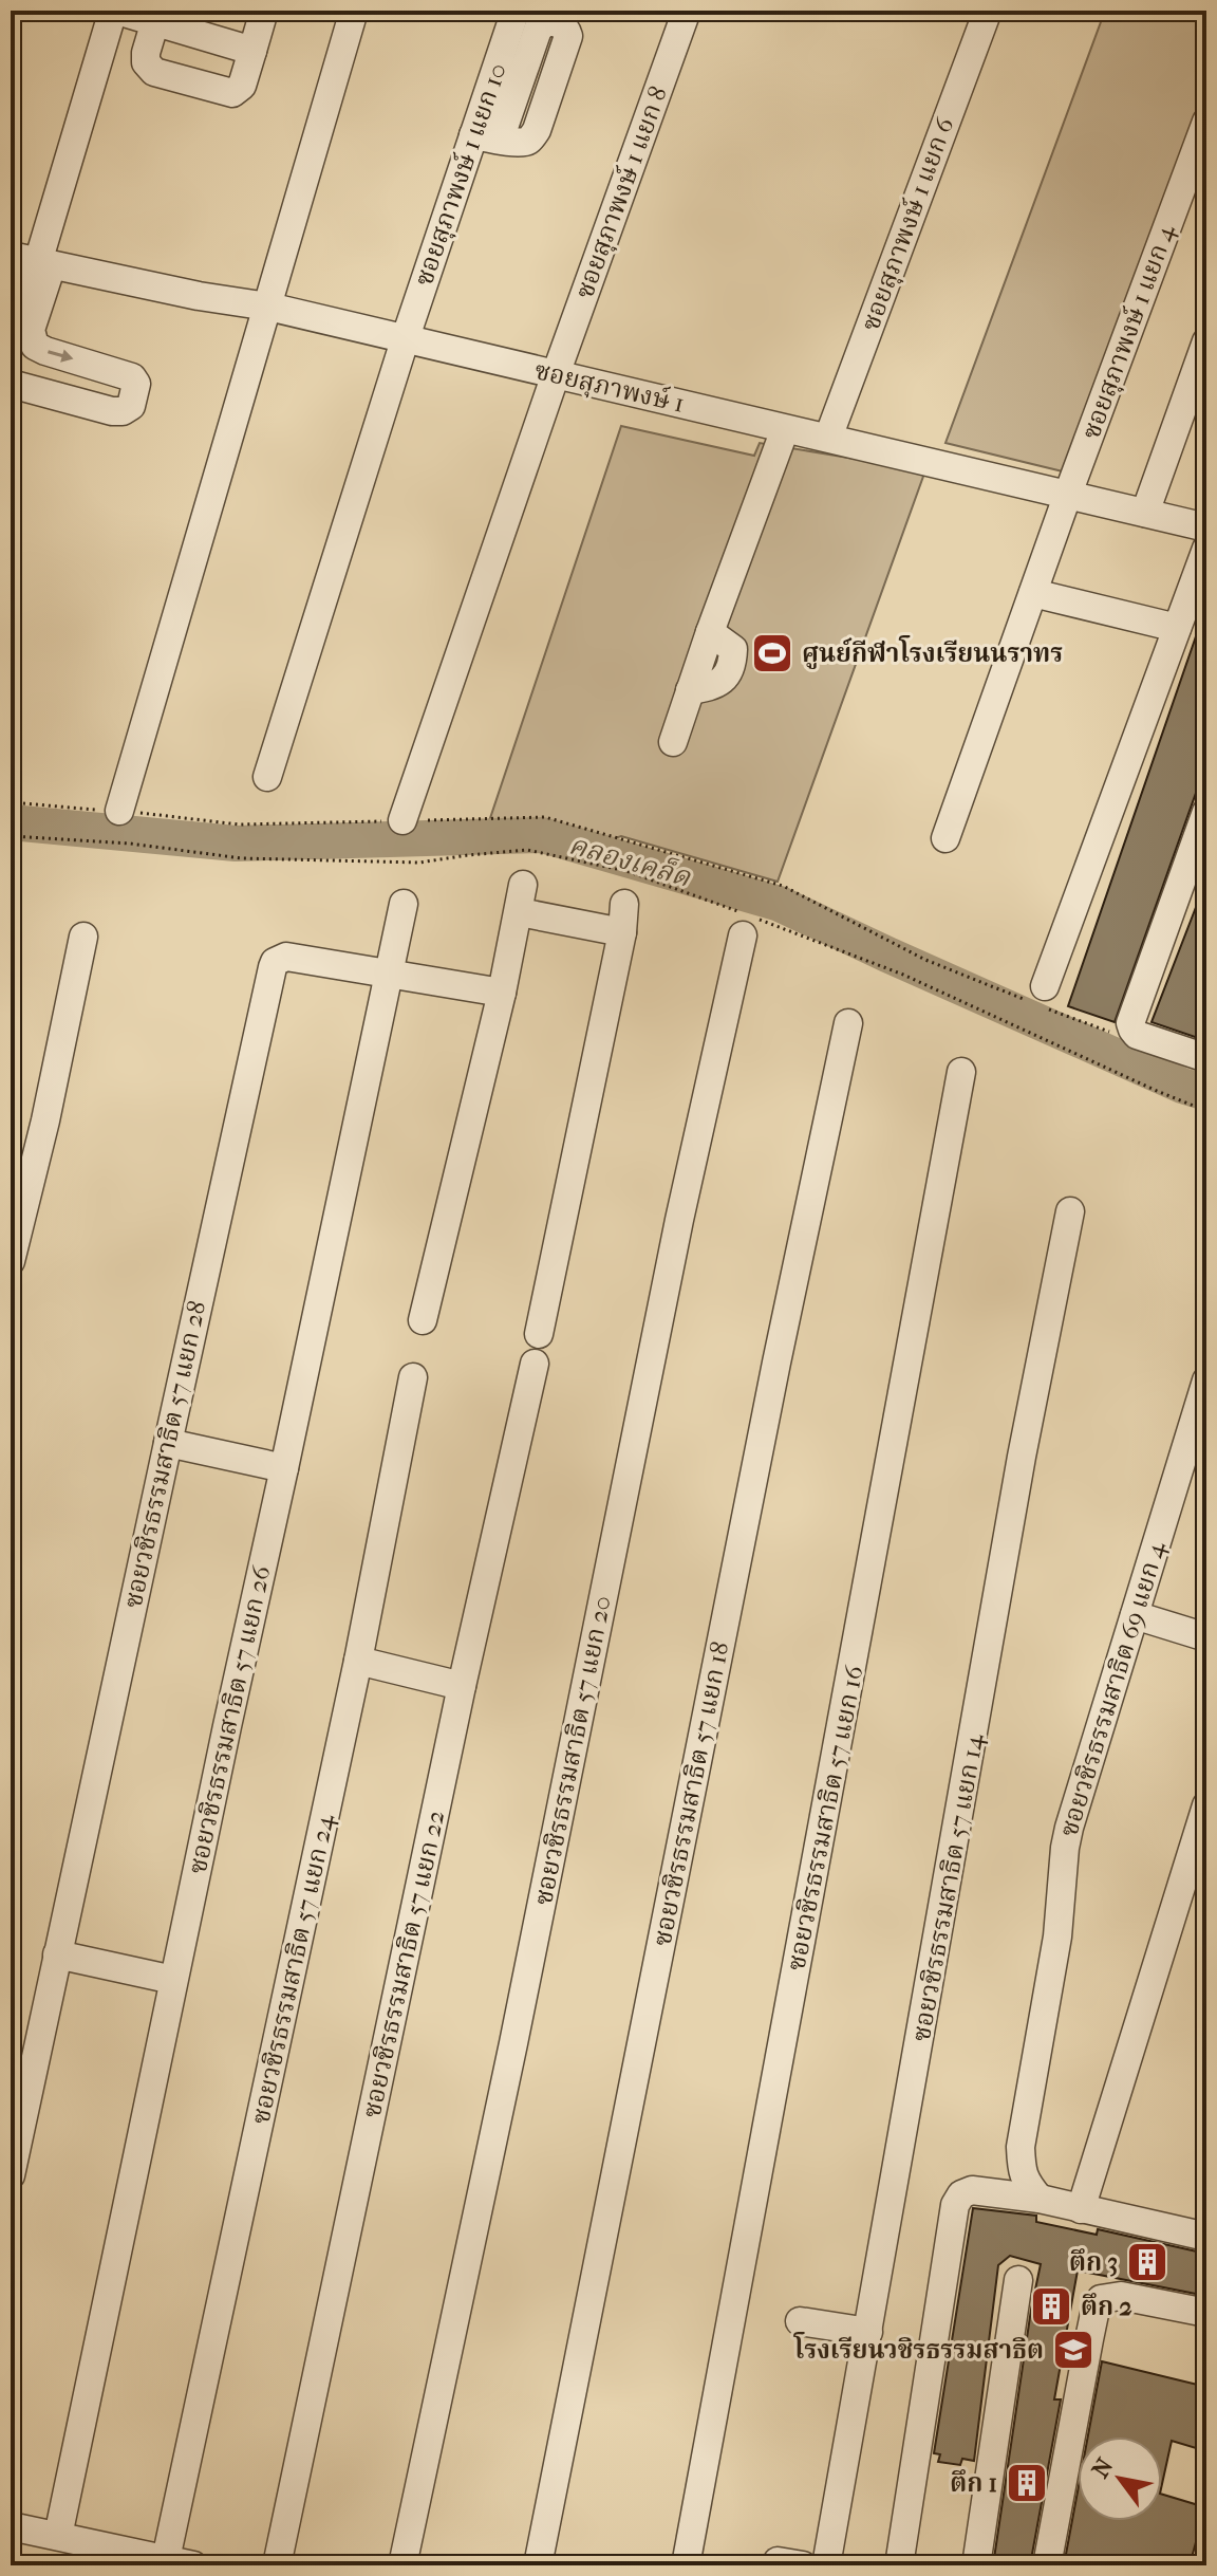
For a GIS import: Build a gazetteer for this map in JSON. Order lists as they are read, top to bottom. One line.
{"streets":{"street":["ซอยสุภาพงษ์ 1 แยก 10","ซอยสุภาพงษ์ 1 แยก 8","ซอยสุภาพงษ์ 1 แยก 6","ซอยสุภาพงษ์ 1 แยก 4","ซอยสุภาพงษ์ 1","ซอยวชิรธรรมสาธิต 57 แยก 28","ซอยวชิรธรรมสาธิต 69 แยก 4","ซอยวชิรธรรมสาธิต 57 แยก 26","ซอยวชิรธรรมสาธิต 57 แยก 20","ซอยวชิรธรรมสาธิต 57 แยก 18","ซอยวชิรธรรมสาธิต 57 แยก 16","ซอยวชิรธรรมสาธิต 57 แยก 14","ซอยวชิรธรรมสาธิต 57 แยก 22","ซอยวชิรธรรมสาธิต 57 แยก 24"]},"crossings":[["ซอยสุภาพงษ์ 1 แยก 10","ซอยสุภาพงษ์ 1"],["ซอยสุภาพงษ์ 1 แยก 8","ซอยสุภาพงษ์ 1"],["ซอยสุภาพงษ์ 1 แยก 6","ซอยสุภาพงษ์ 1"],["ซอยสุภาพงษ์ 1 แยก 4","ซอยสุภาพงษ์ 1"],["ซอยวชิรธรรมสาธิต 57 แยก 28","ซอยวชิรธรรมสาธิต 57 แยก 26"]],"water":["คลองเคล็ด"],"places":{"sports":["ศูนย์กีฬาโรงเรียนนราทร"],"building":["ตึก 3","ตึก 2","ตึก 1"],"school or university":["โรงเรียนวชิรธรรมสาธิต"]},"north":"top left"}
